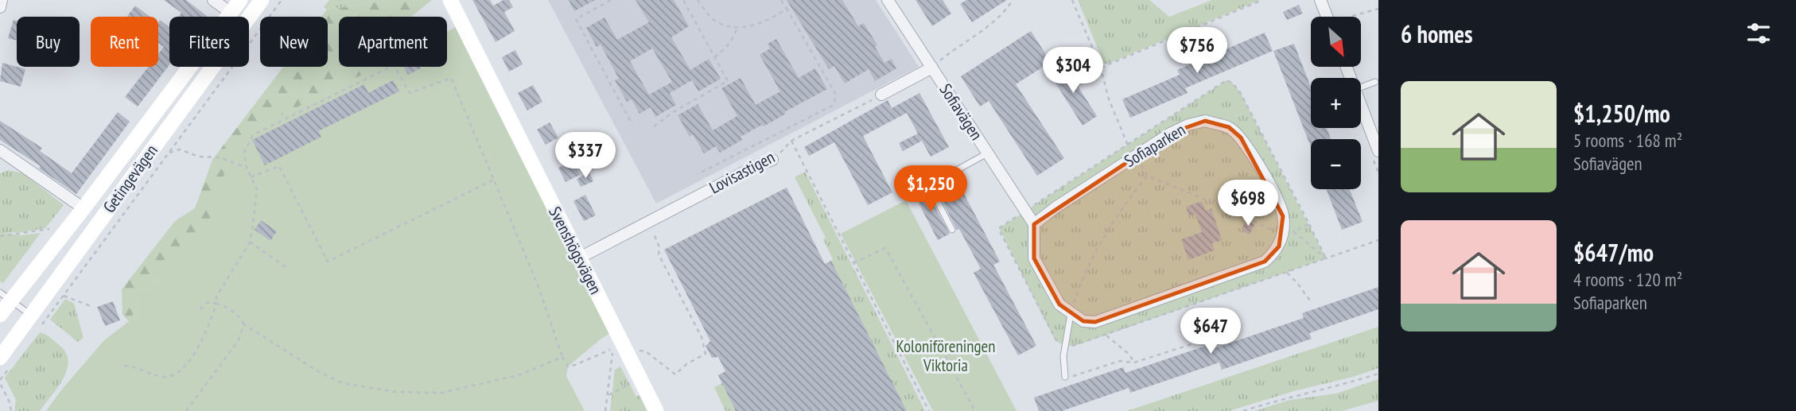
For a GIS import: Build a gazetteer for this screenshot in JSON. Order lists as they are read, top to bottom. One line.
{"streets":{"main road":["Getingevägen","Svenshögsvägen"],"street":["Sofiavägen","Sofiaparken","Lovisastigen"]},"crossings":[["Sofiavägen","Sofiaparken"],["Lovisastigen","Svenshögsvägen"]],"parks":["Koloniföreningen Viktoria"],"north":"bottom right","page":{"heading":"6 homes","map_buttons":["+","−"],"chip":["Buy","Rent","Filters","New","Apartment"],"price":["$756","$304","$337","$1,250","$698","$647"],"list":[{"name":"$1,250/mo","note":"5 rooms · 168 m² · Sofiavägen"},{"name":"$647/mo","note":"4 rooms · 120 m² · Sofiaparken"}]}}
